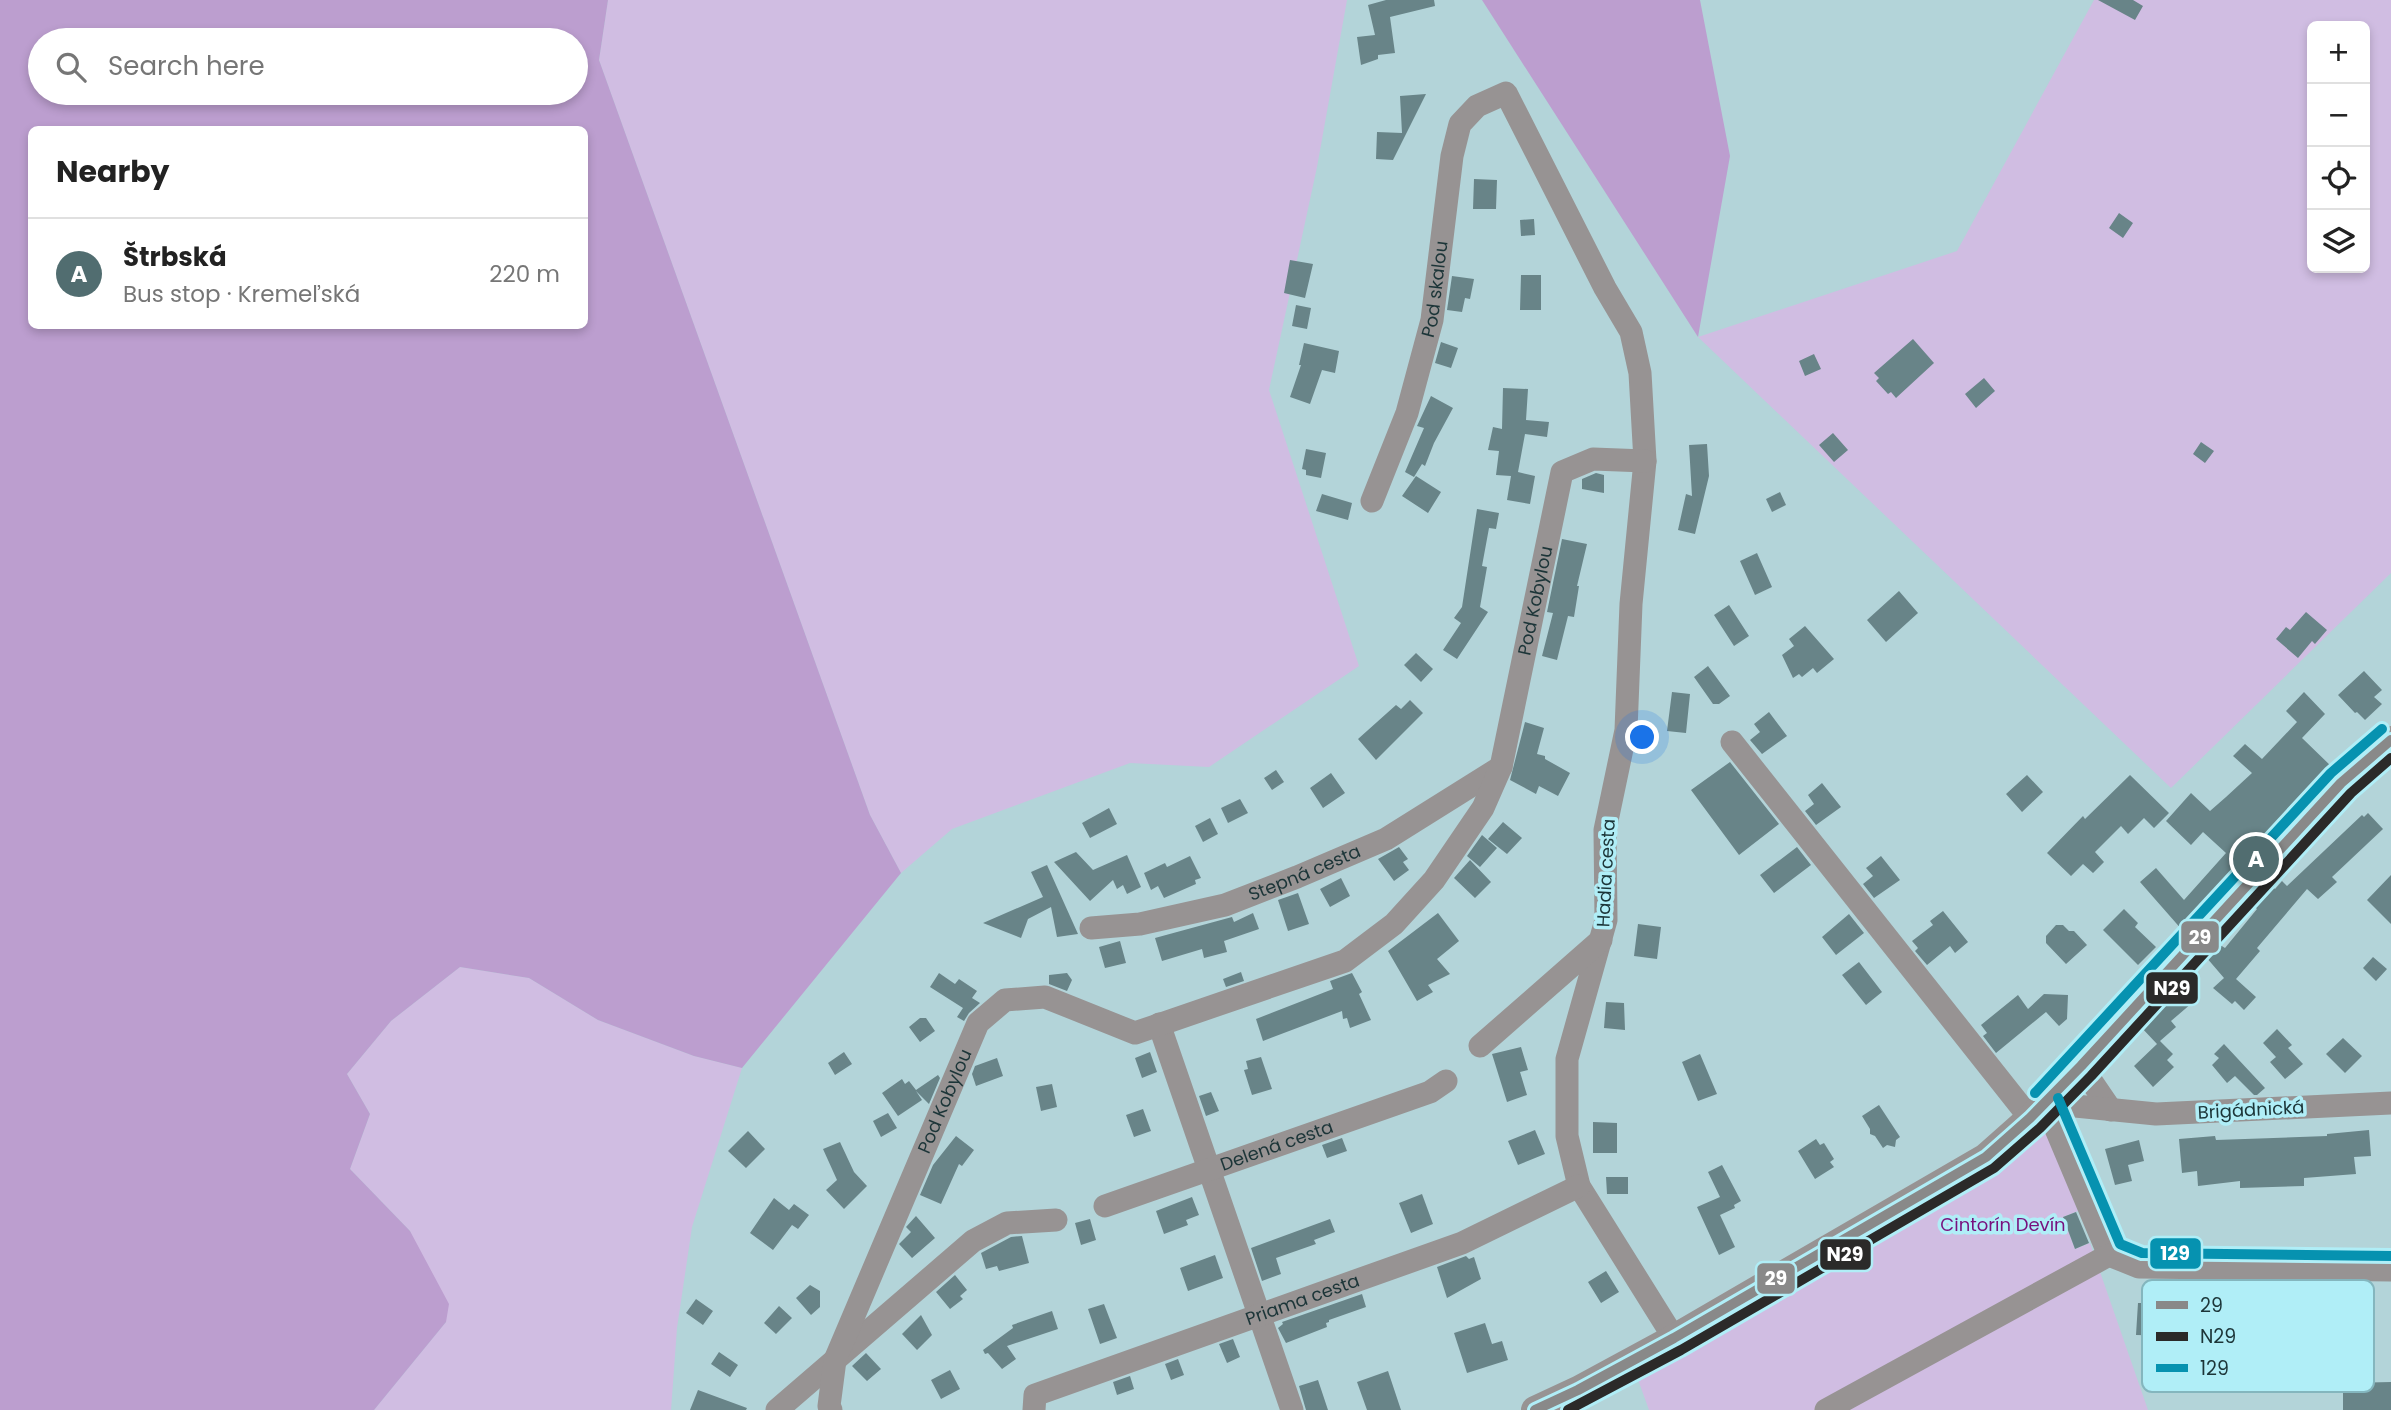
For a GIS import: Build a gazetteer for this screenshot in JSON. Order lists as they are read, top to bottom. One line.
{"streets":{"street":["Pod skalou","Pod Kobylou","Stepná cesta","Hadia cesta","Brigádnická","Delená cesta","Priama cesta"]},"crossings":[["Pod skalou","Pod Kobylou"],["Pod skalou","Hadia cesta"],["Pod Kobylou","Stepná cesta"],["Pod Kobylou","Hadia cesta"],["Hadia cesta","Priama cesta"]],"parks":["Cintorín Devín"],"lines":["transit line 129","transit line 29","transit line N29"],"legend":["29","N29","129"],"page":{"map_buttons":["+","−"],"search":"Search here","heading":"Nearby","list":[{"mark":"A","name":"Štrbská","note":"Bus stop · Kremeľská","value":"220 m"}],"pins":"A"}}
